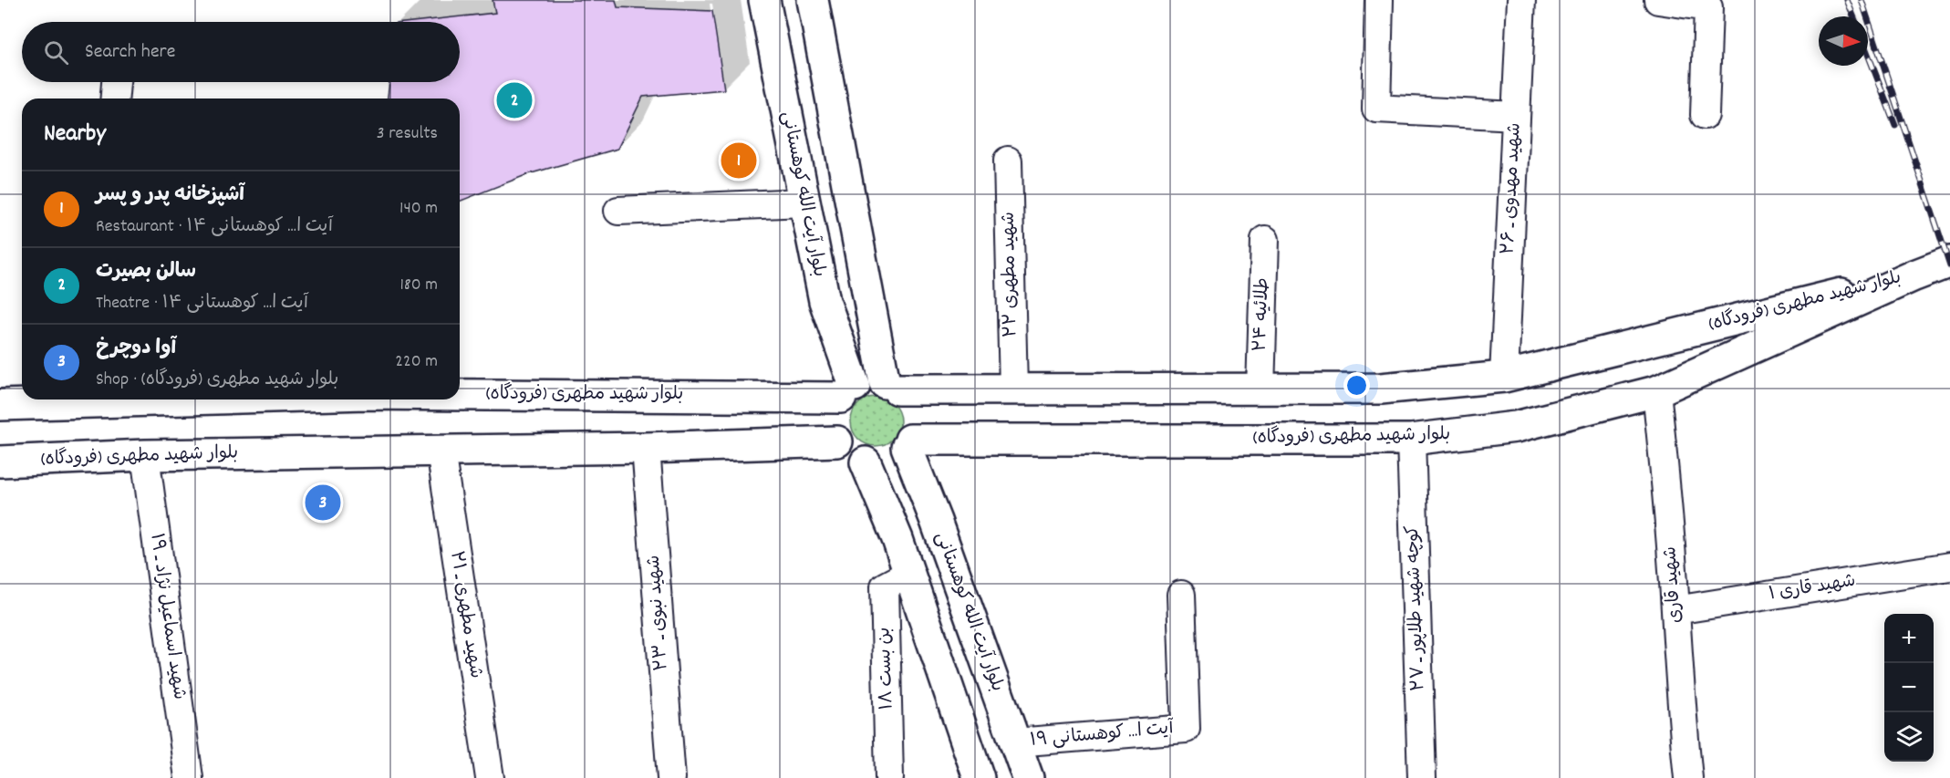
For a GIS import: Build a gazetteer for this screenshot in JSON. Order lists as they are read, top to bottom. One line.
{"streets":{"main road":["بلوار آیت الله کوهستانی","بلوار شهید مطهری (فرودگاه)"],"street":["شهید مهدوی ـ ۲۶","شهید مطهری ۲۲","طلائیه ۲۴","شهید قاری","شهید قاری ۱","کوچه شهید طلاپور ـ ۲۷","شهید نبوی ـ ۲۳","شهید مطهری ـ ۲۱","شهید اسماعیل نژاد ـ ۱۹","بن بست ۱۸","آیت ا... کوهستانی ۱۹"]},"crossings":[["شهید مهدوی ـ ۲۶","بلوار شهید مطهری (فرودگاه)"],["بلوار آیت الله کوهستانی","بلوار شهید مطهری (فرودگاه)"],["بلوار آیت الله کوهستانی","آیت ا... کوهستانی ۱۹"],["شهید مطهری ۲۲","بلوار شهید مطهری (فرودگاه)"],["بلوار شهید مطهری (فرودگاه)","طلائیه ۲۴"],["بلوار شهید مطهری (فرودگاه)","شهید قاری"],["بلوار شهید مطهری (فرودگاه)","کوچه شهید طلاپور ـ ۲۷"],["بلوار شهید مطهری (فرودگاه)","شهید نبوی ـ ۲۳"],["بلوار شهید مطهری (فرودگاه)","شهید مطهری ـ ۲۱"],["بلوار شهید مطهری (فرودگاه)","شهید اسماعیل نژاد ـ ۱۹"],["شهید قاری","شهید قاری ۱"]],"north":"right","page":{"search":"Search here","pins":["2","1","3"],"heading":["Nearby","3 results"],"list":[{"mark":"1","name":"آشپزخانه پدر و پسر","note":"Restaurant · آیت ا... کوهستانی ۱۴","value":"140 m"},{"mark":"2","name":"سالن بصیرت","note":"Theatre · آیت ا... کوهستانی ۱۴","value":"180 m"},{"mark":"3","name":"آوا دوچرخ","note":"Shop · بلوار شهید مطهری (فرودگاه)","value":"220 m"}],"map_buttons":["+","−"]}}
